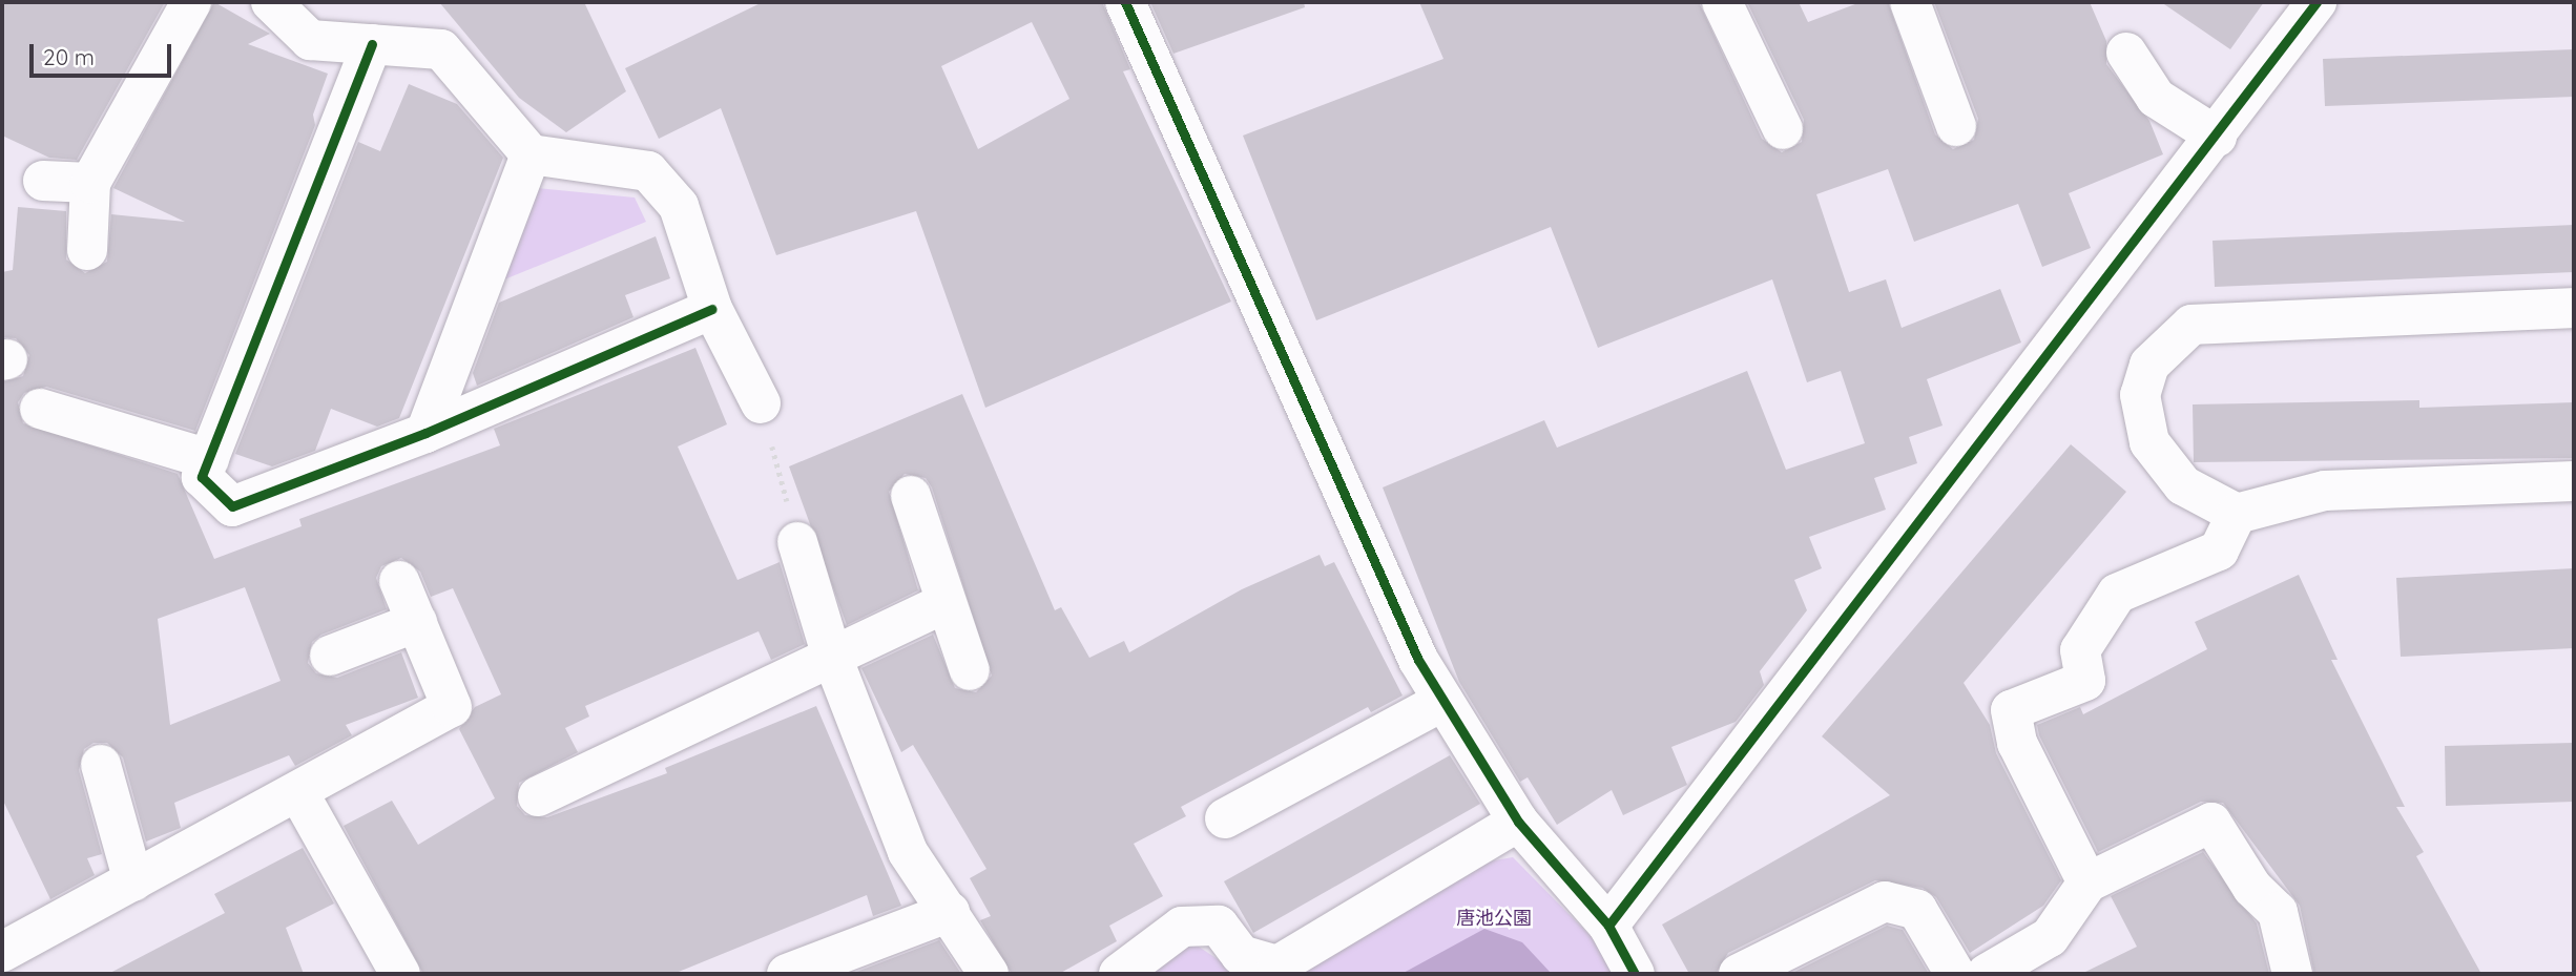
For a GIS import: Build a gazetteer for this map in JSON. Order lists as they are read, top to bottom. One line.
{"parks":["唐池公園"],"scale_bar":"20 m"}
